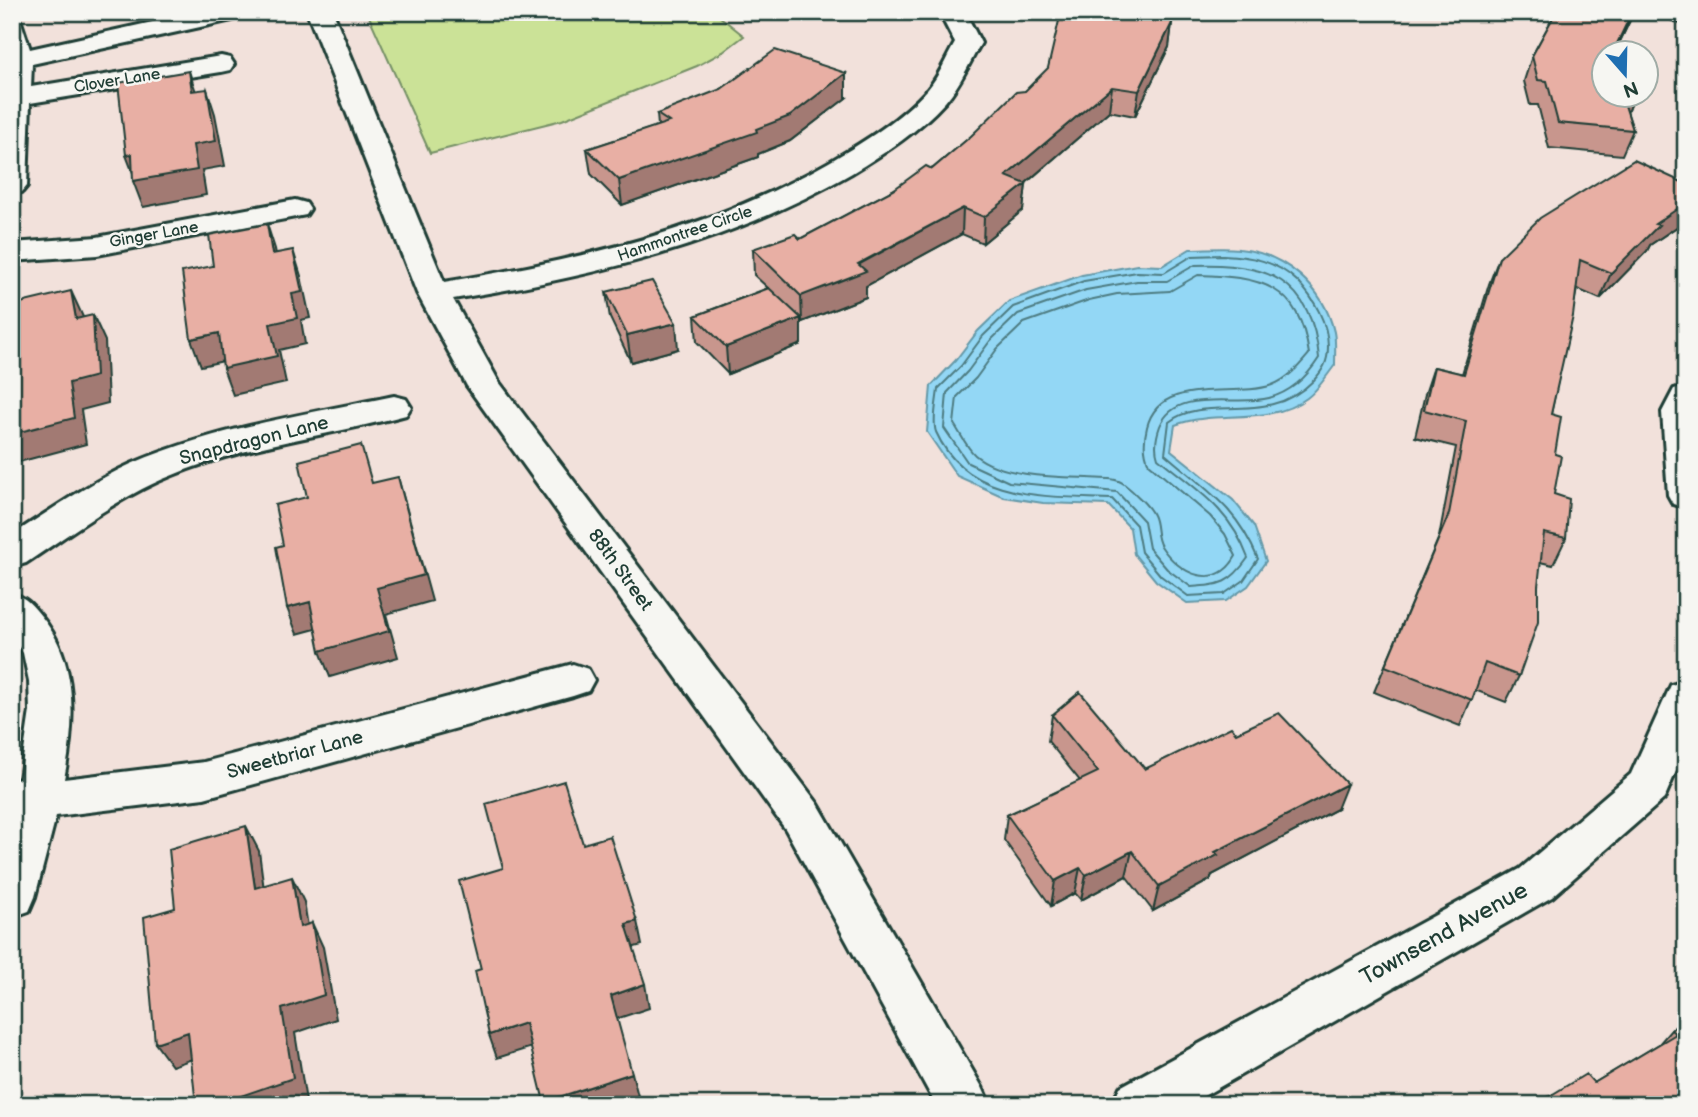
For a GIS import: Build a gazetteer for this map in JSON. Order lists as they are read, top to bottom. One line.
{"streets":{"street":["Clover Lane","Hammontree Circle","Ginger Lane","Snapdragon Lane","88th Street","Sweetbriar Lane","Townsend Avenue"]},"crossings":[["Hammontree Circle","88th Street"]],"north":"bottom"}
